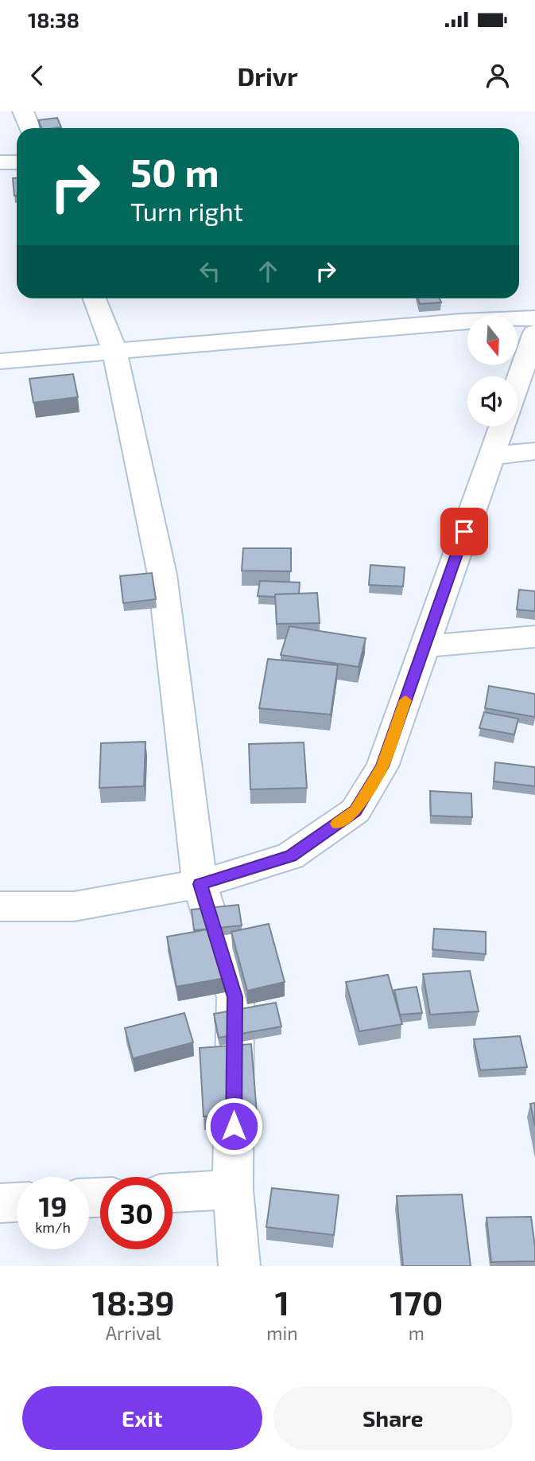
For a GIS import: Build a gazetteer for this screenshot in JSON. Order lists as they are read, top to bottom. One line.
{"north":"bottom","page":{"status":"18:38","header":"Drivr","turn":["50 m","Turn right"],"speed":"19 km/h","limit":"30","eta":["18:39","Arrival","1","min","170","m"],"buttons":["Exit","Share"]}}
